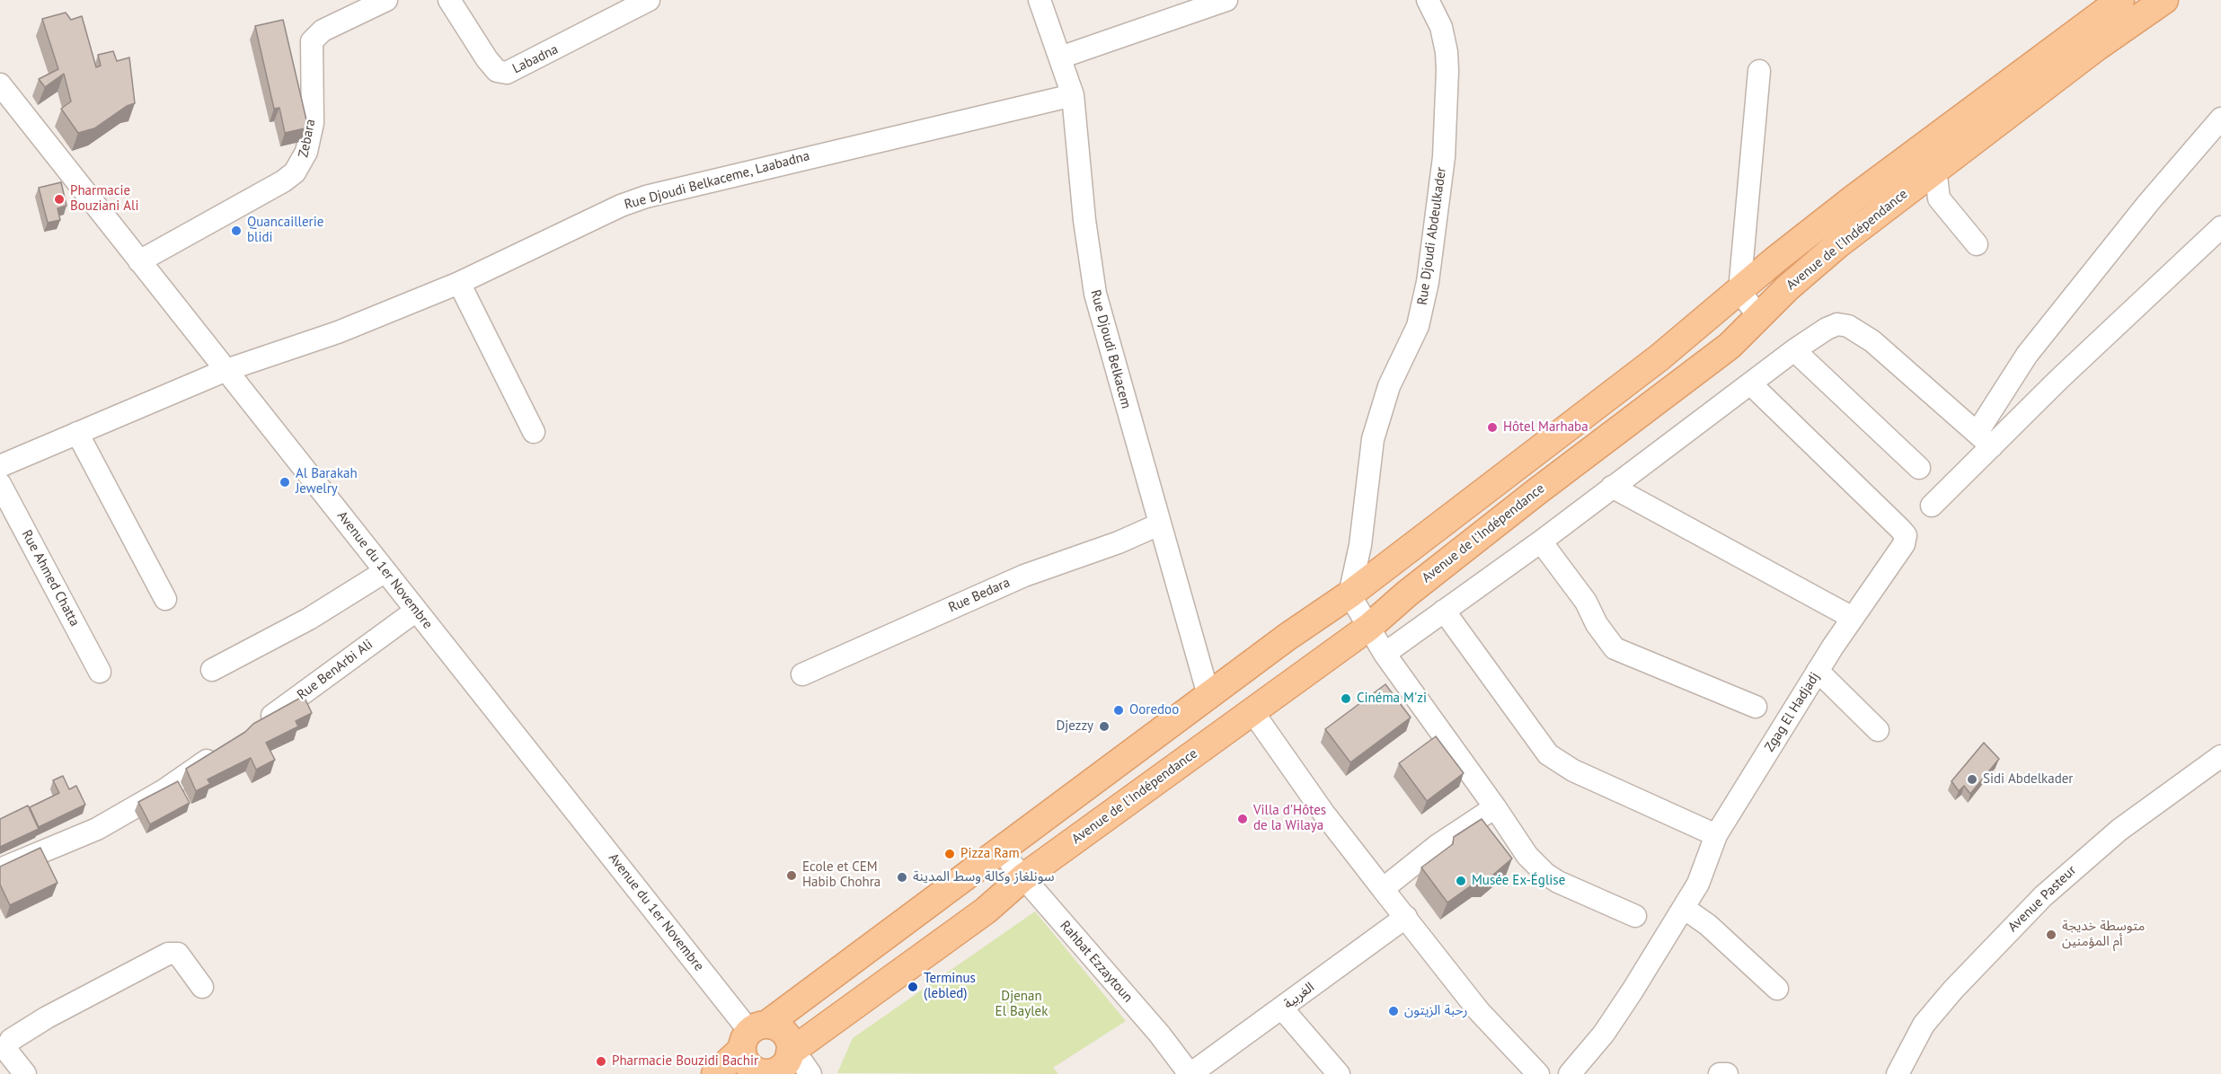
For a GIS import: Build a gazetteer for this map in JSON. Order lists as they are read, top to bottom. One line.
{"streets":{"main road":["Avenue de l'Indépendance"],"street":["Labadna","Zebara","Rue Djoudi Belkaceme, Laabadna","Rue Djoudi Abdeulkader","Rue Djoudi Belkacem","Avenue du 1er Novembre","Rue Ahmed Chatta","Rue Bedara","Rue BenArbi Ali","Zgag El Hadjadj","Avenue Pasteur","Rahbat Ezzaytoun","الغربية"]},"crossings":[["Zebara","Avenue du 1er Novembre"],["Rue Djoudi Belkaceme, Laabadna","Rue Djoudi Belkacem"],["Rue Djoudi Belkaceme, Laabadna","Avenue du 1er Novembre"],["Rue Djoudi Abdeulkader","Avenue de l'Indépendance"],["Avenue de l'Indépendance","Rue Djoudi Belkacem"],["Avenue de l'Indépendance","Avenue du 1er Novembre"],["Avenue de l'Indépendance","Rahbat Ezzaytoun"],["Rue Djoudi Belkacem","Rue Bedara"],["Avenue du 1er Novembre","Rue BenArbi Ali"],["Rahbat Ezzaytoun","الغربية"]],"parks":["Djenan El Baylek"],"places":["Pharmacie Bouziani Ali","Quancaillerie blidi","Hôtel Marhaba","Al Barakah Jewelry","Cinéma M'zi","Ooredoo","Djezzy","Sidi Abdelkader","Villa d'Hôtes de la Wilaya","Pizza Ram","Ecole et CEM Habib Chohra","سونلغاز وكالة وسط المدينة","Musée Ex-Église","متوسطة خديجة أم المؤمنين","Terminus (lebled)","رحبة الزيتون","Pharmacie Bouzidi Bachir"]}
